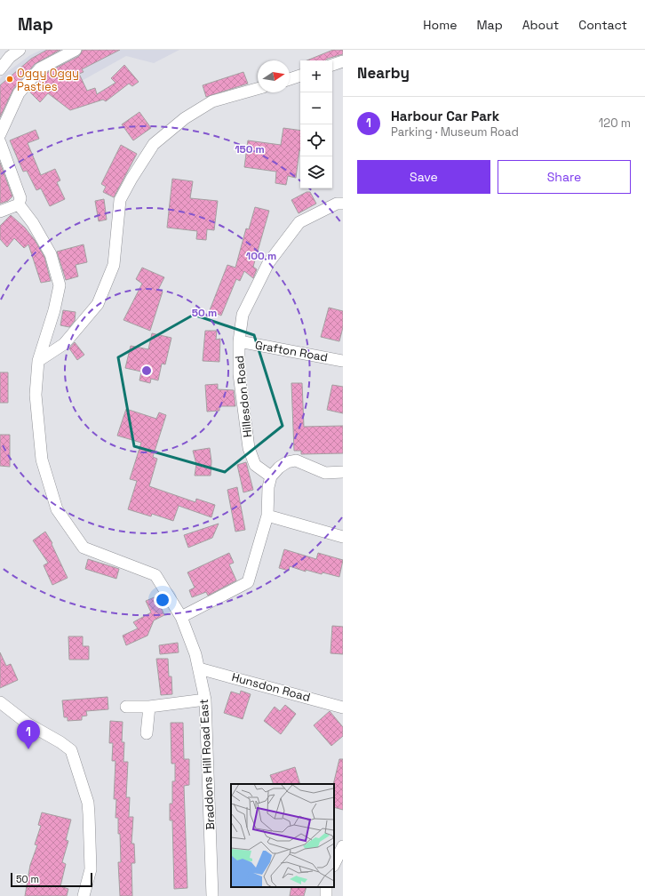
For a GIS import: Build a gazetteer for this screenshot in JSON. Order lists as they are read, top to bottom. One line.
{"streets":{"street":["Grafton Road","Hillesdon Road","Hunsdon Road","Braddons Hill Road East"]},"crossings":[["Grafton Road","Hillesdon Road"],["Hunsdon Road","Braddons Hill Road East"]],"places":["Oggy Oggy Pasties"],"scale_bar":"50 m","north":"right","page":{"header":"Map","nav":["Home","Map","About","Contact"],"heading":"Nearby","map_buttons":["+","−"],"list":[{"mark":"1","name":"Harbour Car Park","note":"Parking · Museum Road","value":"120 m"}],"buttons":["Save","Share"],"pins":"1","scale":"50 m"},"rings":["150 m","100 m","50 m"]}
